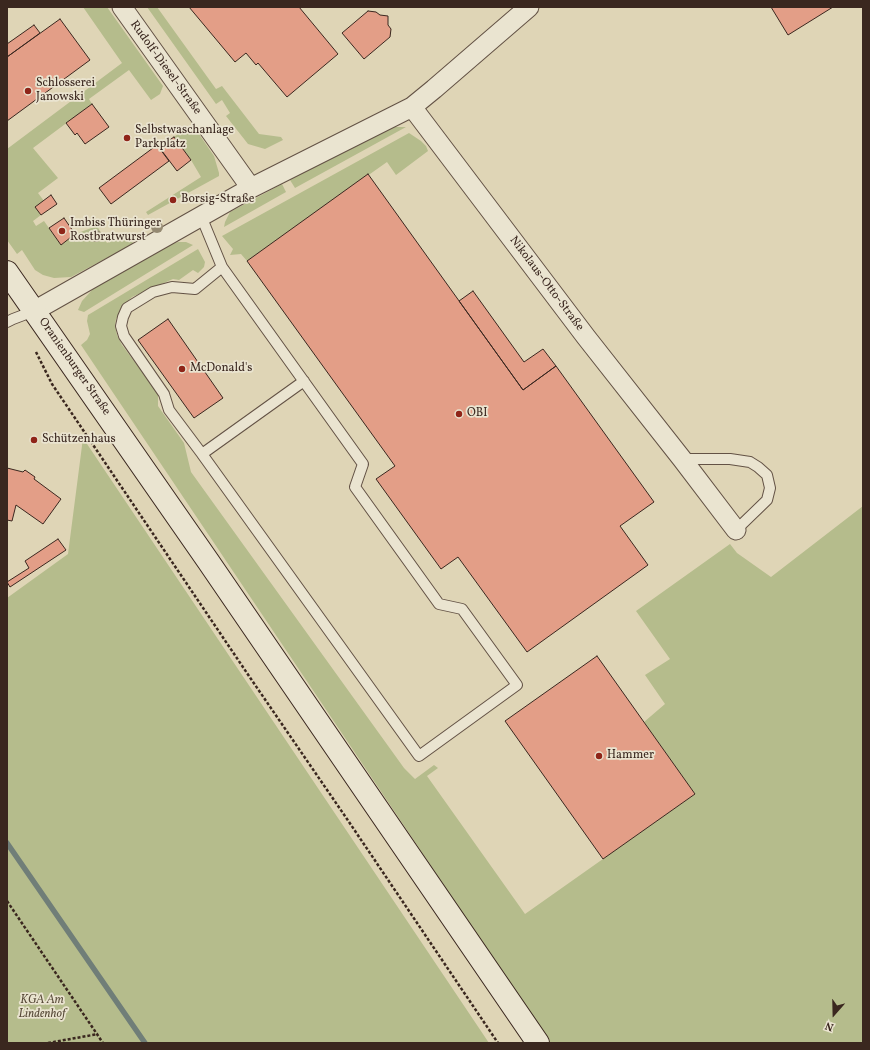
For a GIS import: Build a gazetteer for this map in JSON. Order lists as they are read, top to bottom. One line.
{"streets":{"main road":["Oranienburger Straße"],"street":["Rudolf-Diesel-Straße","Nikolaus-Otto-Straße"]},"parks":["KGA Am Lindenhof"],"places":["Schlosserei Janowski","Selbstwaschanlage Parkplatz","Borsig-Straße","Imbiss Thüringer Rostbratwurst","McDonald's","OBI","Schützenhaus","Hammer"],"north":"bottom"}
